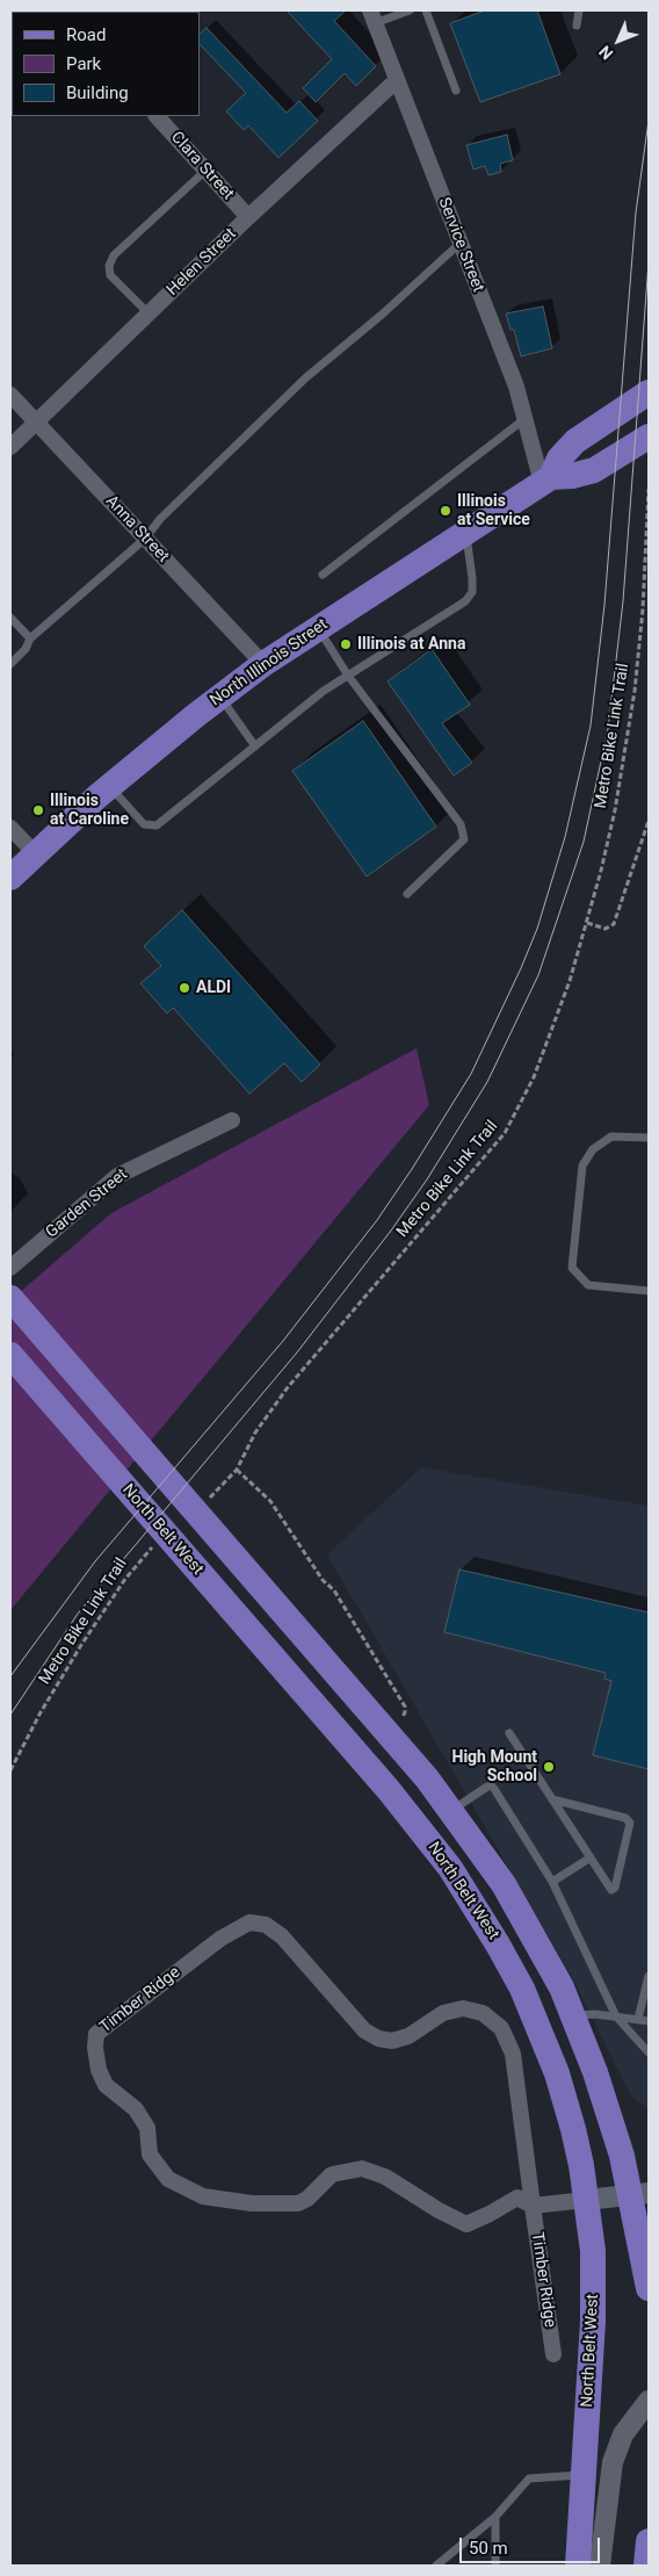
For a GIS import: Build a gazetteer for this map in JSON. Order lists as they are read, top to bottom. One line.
{"streets":{"main road":["North Illinois Street","North Belt West"],"street":["Clara Street","Service Street","Helen Street","Anna Street","Garden Street","Timber Ridge"],"path":["Metro Bike Link Trail"]},"crossings":[["Clara Street","Helen Street"],["Service Street","Helen Street"],["Service Street","North Illinois Street"],["Helen Street","Anna Street"],["Anna Street","North Illinois Street"]],"places":["Illinois at Service","Illinois at Anna","Illinois at Caroline","ALDI","High Mount School"],"legend":["Road","Park","Building"],"scale_bar":"50 m","north":"bottom left"}
